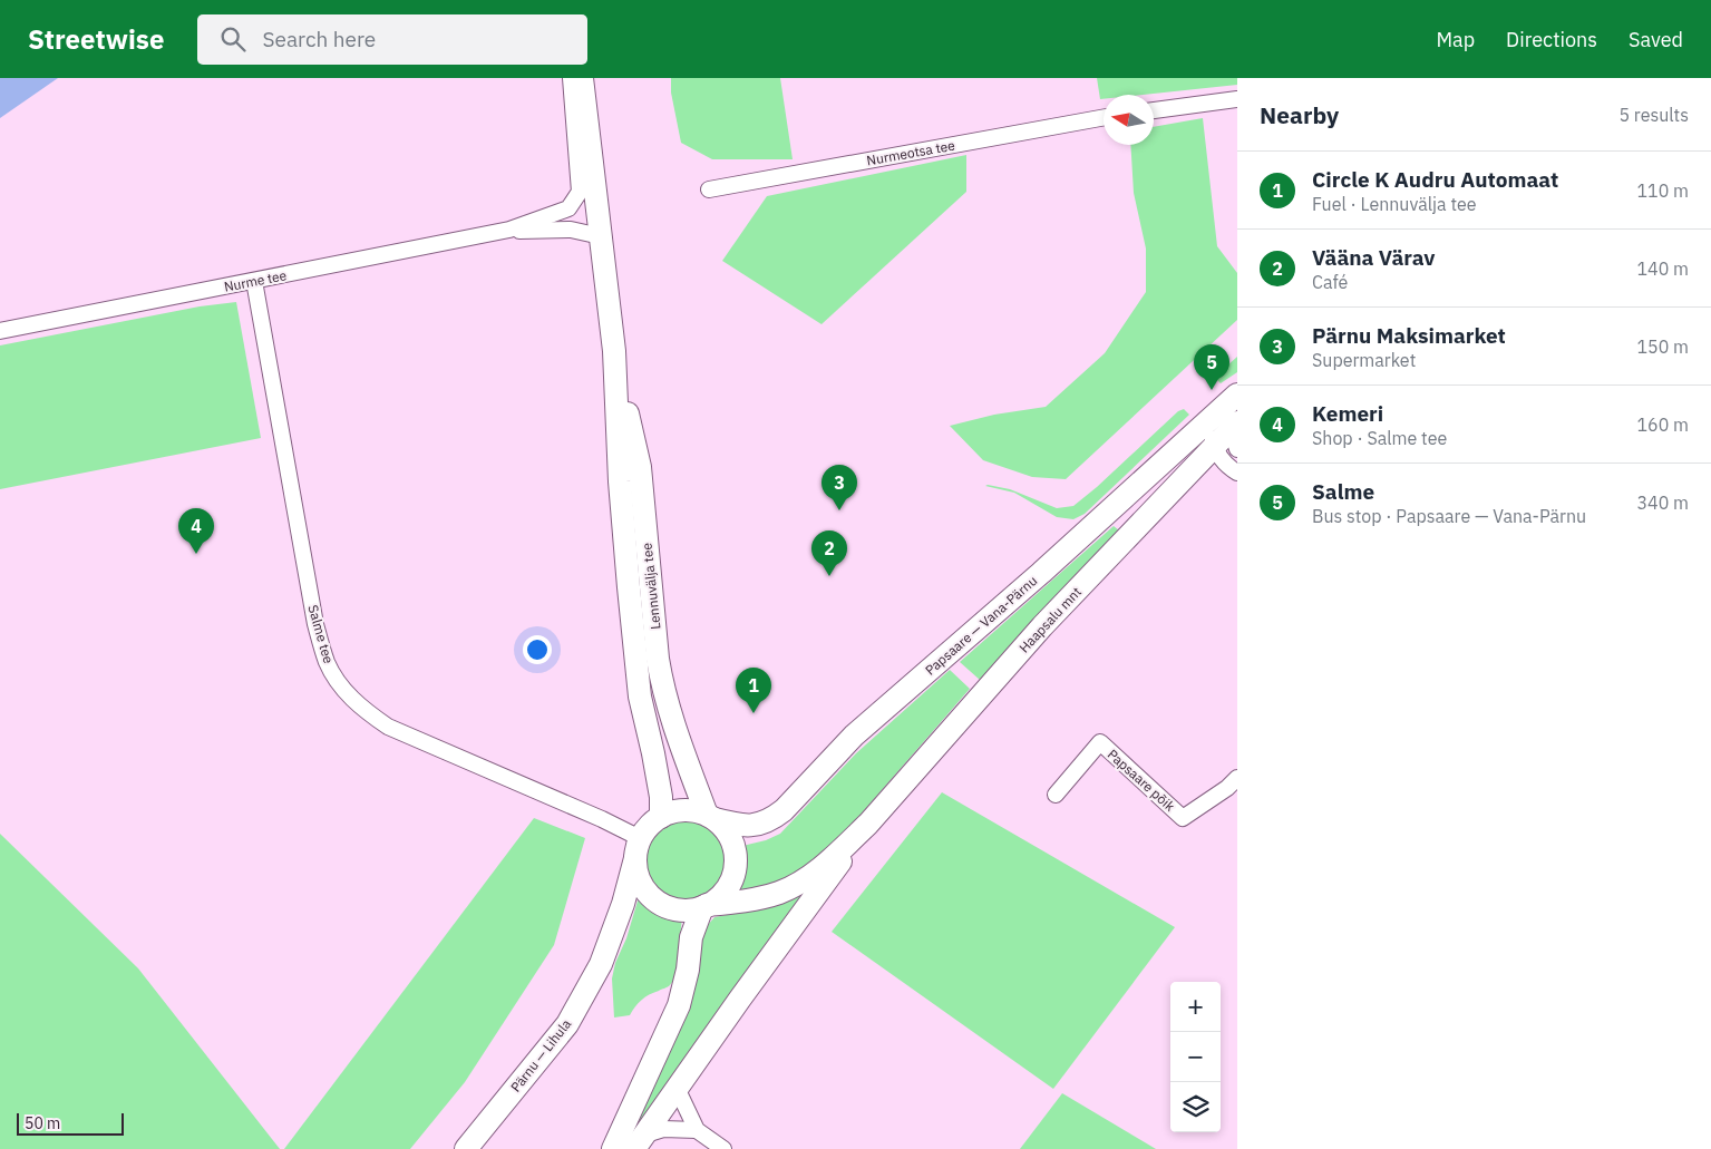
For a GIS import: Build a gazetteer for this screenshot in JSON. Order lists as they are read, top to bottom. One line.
{"streets":{"main road":["Lennuvälja tee","Haapsalu mnt","Papsaare — Vana-Pärnu","Pärnu — Lihula"],"street":["Nurmeotsa tee","Nurme tee","Salme tee","Papsaare põik"]},"crossings":[["Nurme tee","Lennuvälja tee"],["Nurme tee","Salme tee"],["Lennuvälja tee","Papsaare — Vana-Pärnu"],["Lennuvälja tee","Salme tee"],["Lennuvälja tee","Pärnu — Lihula"],["Haapsalu mnt","Papsaare — Vana-Pärnu"],["Papsaare — Vana-Pärnu","Salme tee"],["Papsaare — Vana-Pärnu","Pärnu — Lihula"],["Salme tee","Pärnu — Lihula"]],"scale_bar":"50 m","north":"left","page":{"header":"Streetwise","search":"Search here","nav":["Map","Directions","Saved"],"heading":["Nearby","5 results"],"list":[{"mark":"1","name":"Circle K Audru Automaat","note":"Fuel · Lennuvälja tee","value":"110 m"},{"mark":"2","name":"Vääna Värav","note":"Café","value":"140 m"},{"mark":"3","name":"Pärnu Maksimarket","note":"Supermarket","value":"150 m"},{"mark":"4","name":"Kemeri","note":"Shop · Salme tee","value":"160 m"},{"mark":"5","name":"Salme","note":"Bus stop · Papsaare — Vana-Pärnu","value":"340 m"}],"pins":["5","3","4","2","1"],"map_buttons":["+","−"],"scale":"50 m"}}
